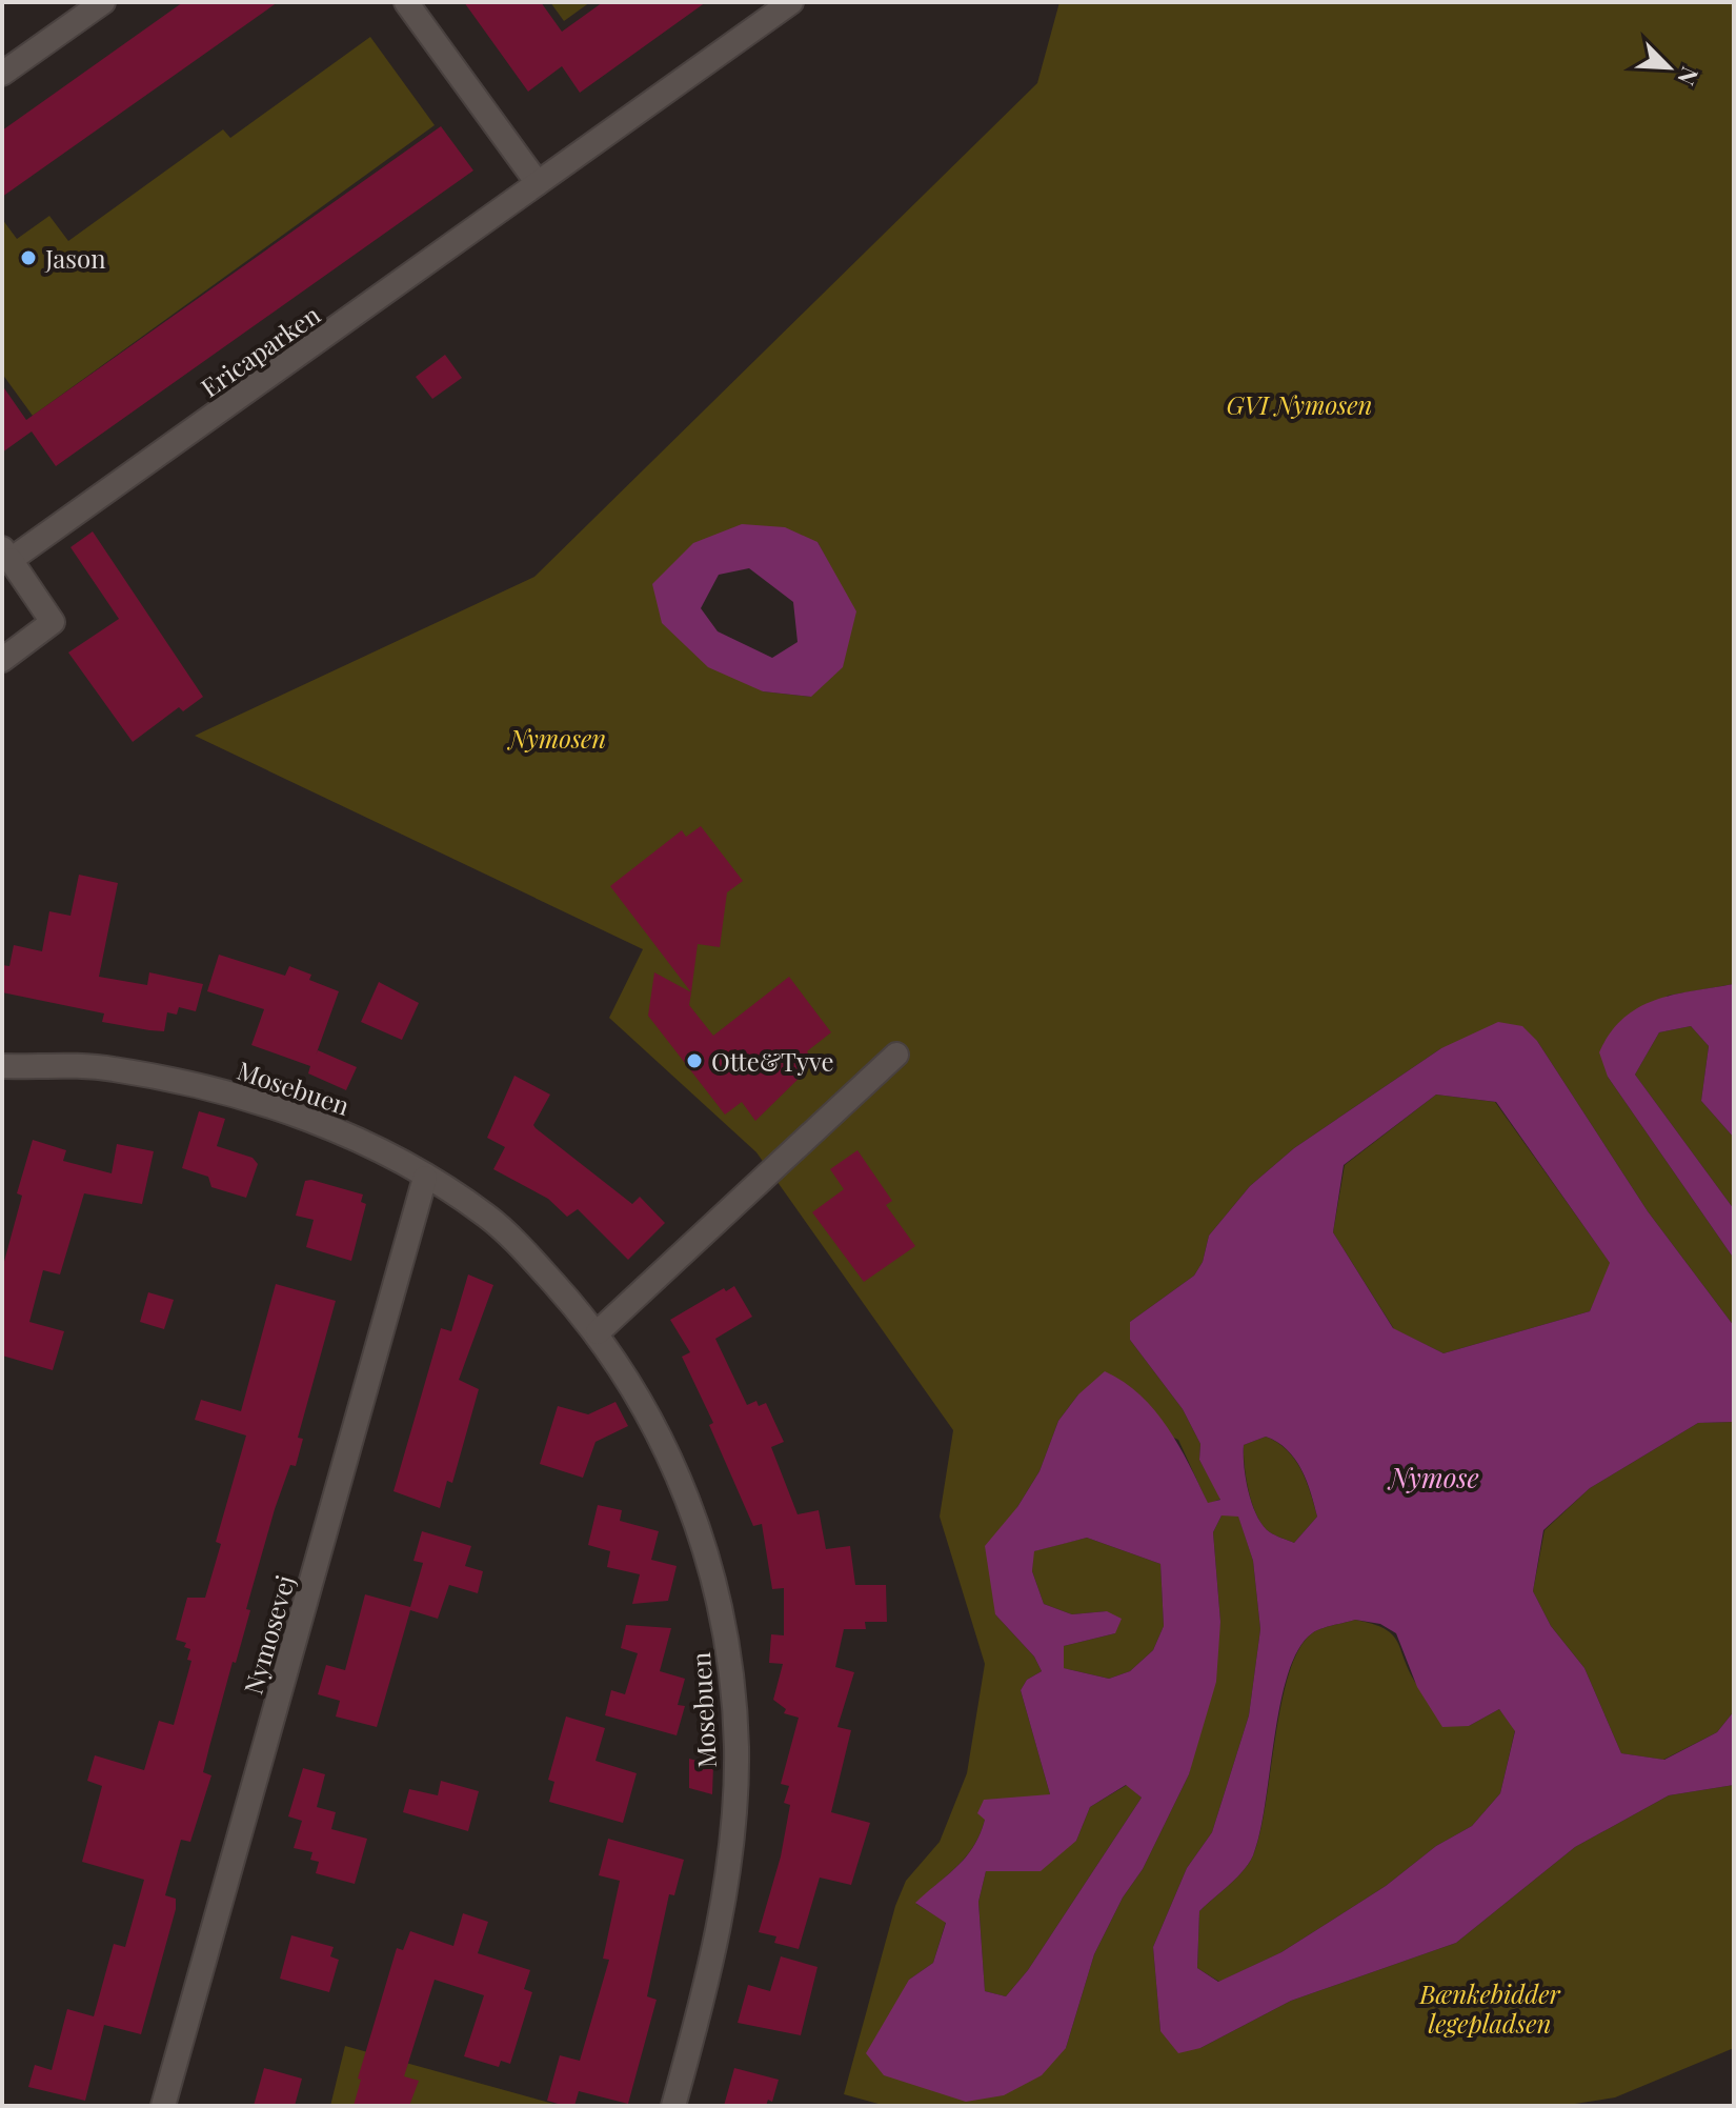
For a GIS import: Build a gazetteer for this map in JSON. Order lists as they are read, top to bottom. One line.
{"streets":{"street":["Ericaparken","Mosebuen","Nymosevej"]},"crossings":[["Mosebuen","Nymosevej"]],"water":["Nymose"],"parks":["GVI Nymosen","Nymosen","Bænkebidder legepladsen"],"places":["Jason","Otte&Tyve"],"north":"bottom right"}
